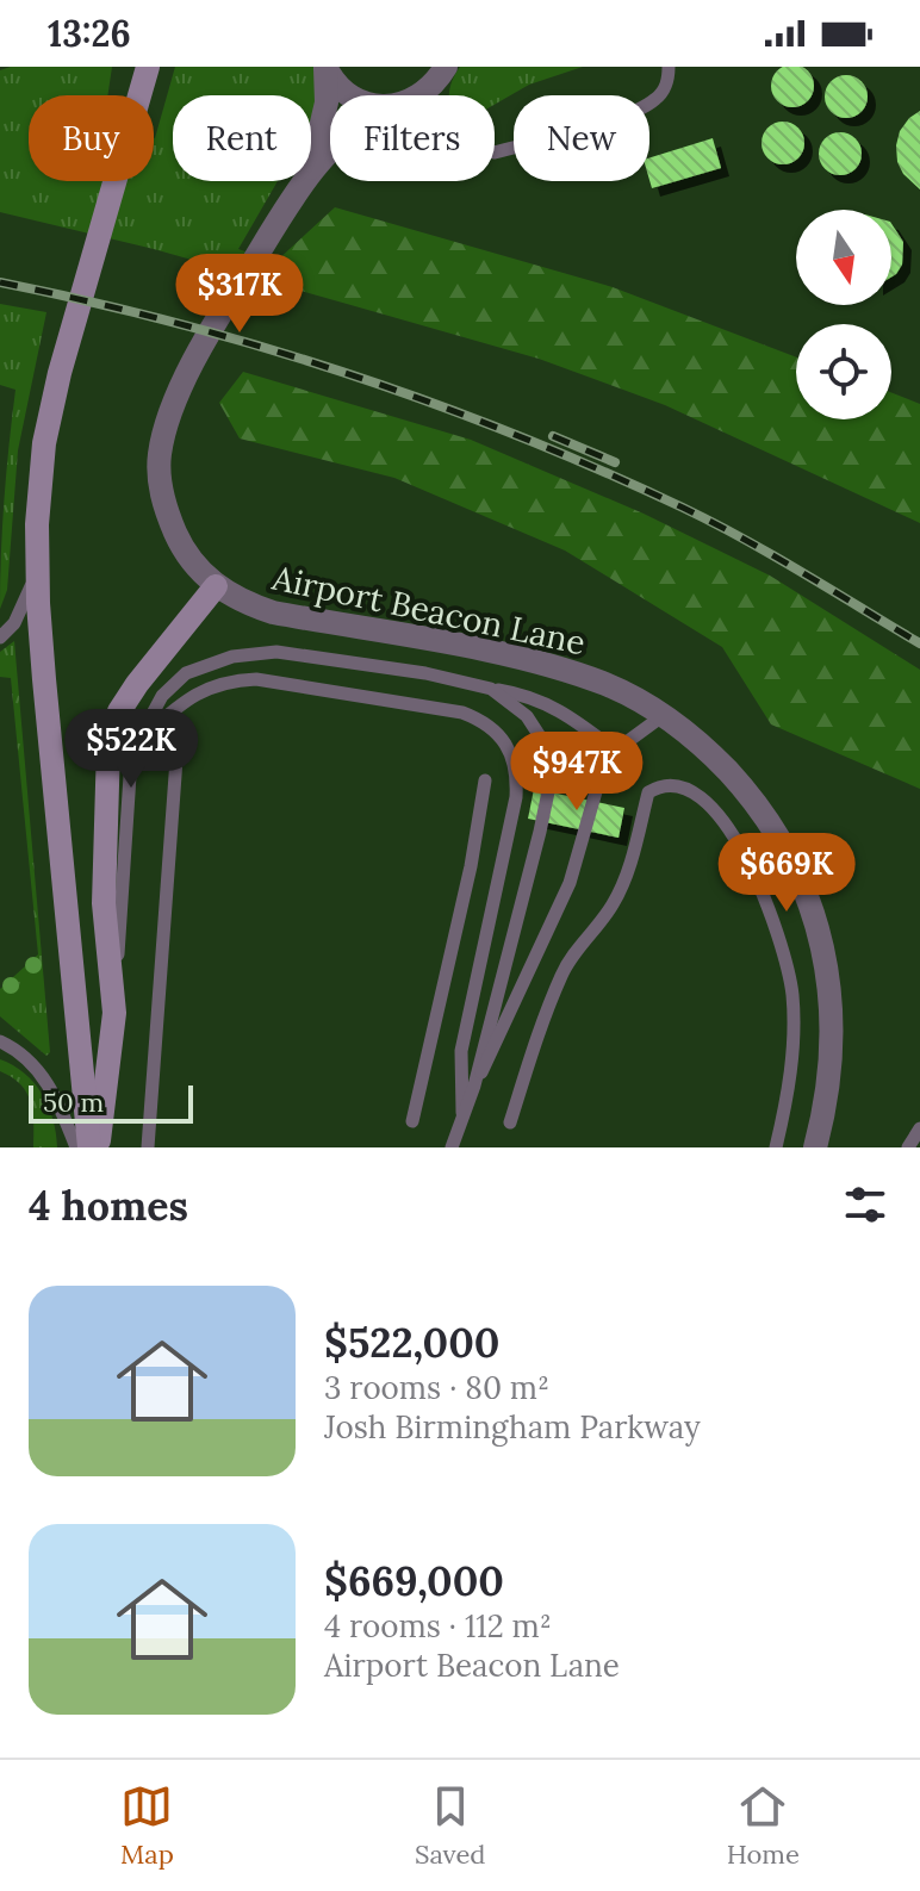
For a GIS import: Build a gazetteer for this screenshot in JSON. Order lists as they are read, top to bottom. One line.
{"streets":{"street":["Airport Beacon Lane"]},"scale_bar":"50 m","north":"bottom","page":{"status":"13:26","chip":["Buy","Rent","Filters","New"],"price":["$317K","$522K","$947K","$669K"],"scale":"50 m","heading":"4 homes","list":[{"name":"$522,000","note":"3 rooms · 80 m² · Josh Birmingham Parkway"},{"name":"$669,000","note":"4 rooms · 112 m² · Airport Beacon Lane"}],"tabs":["Map","Saved","Home"]}}
